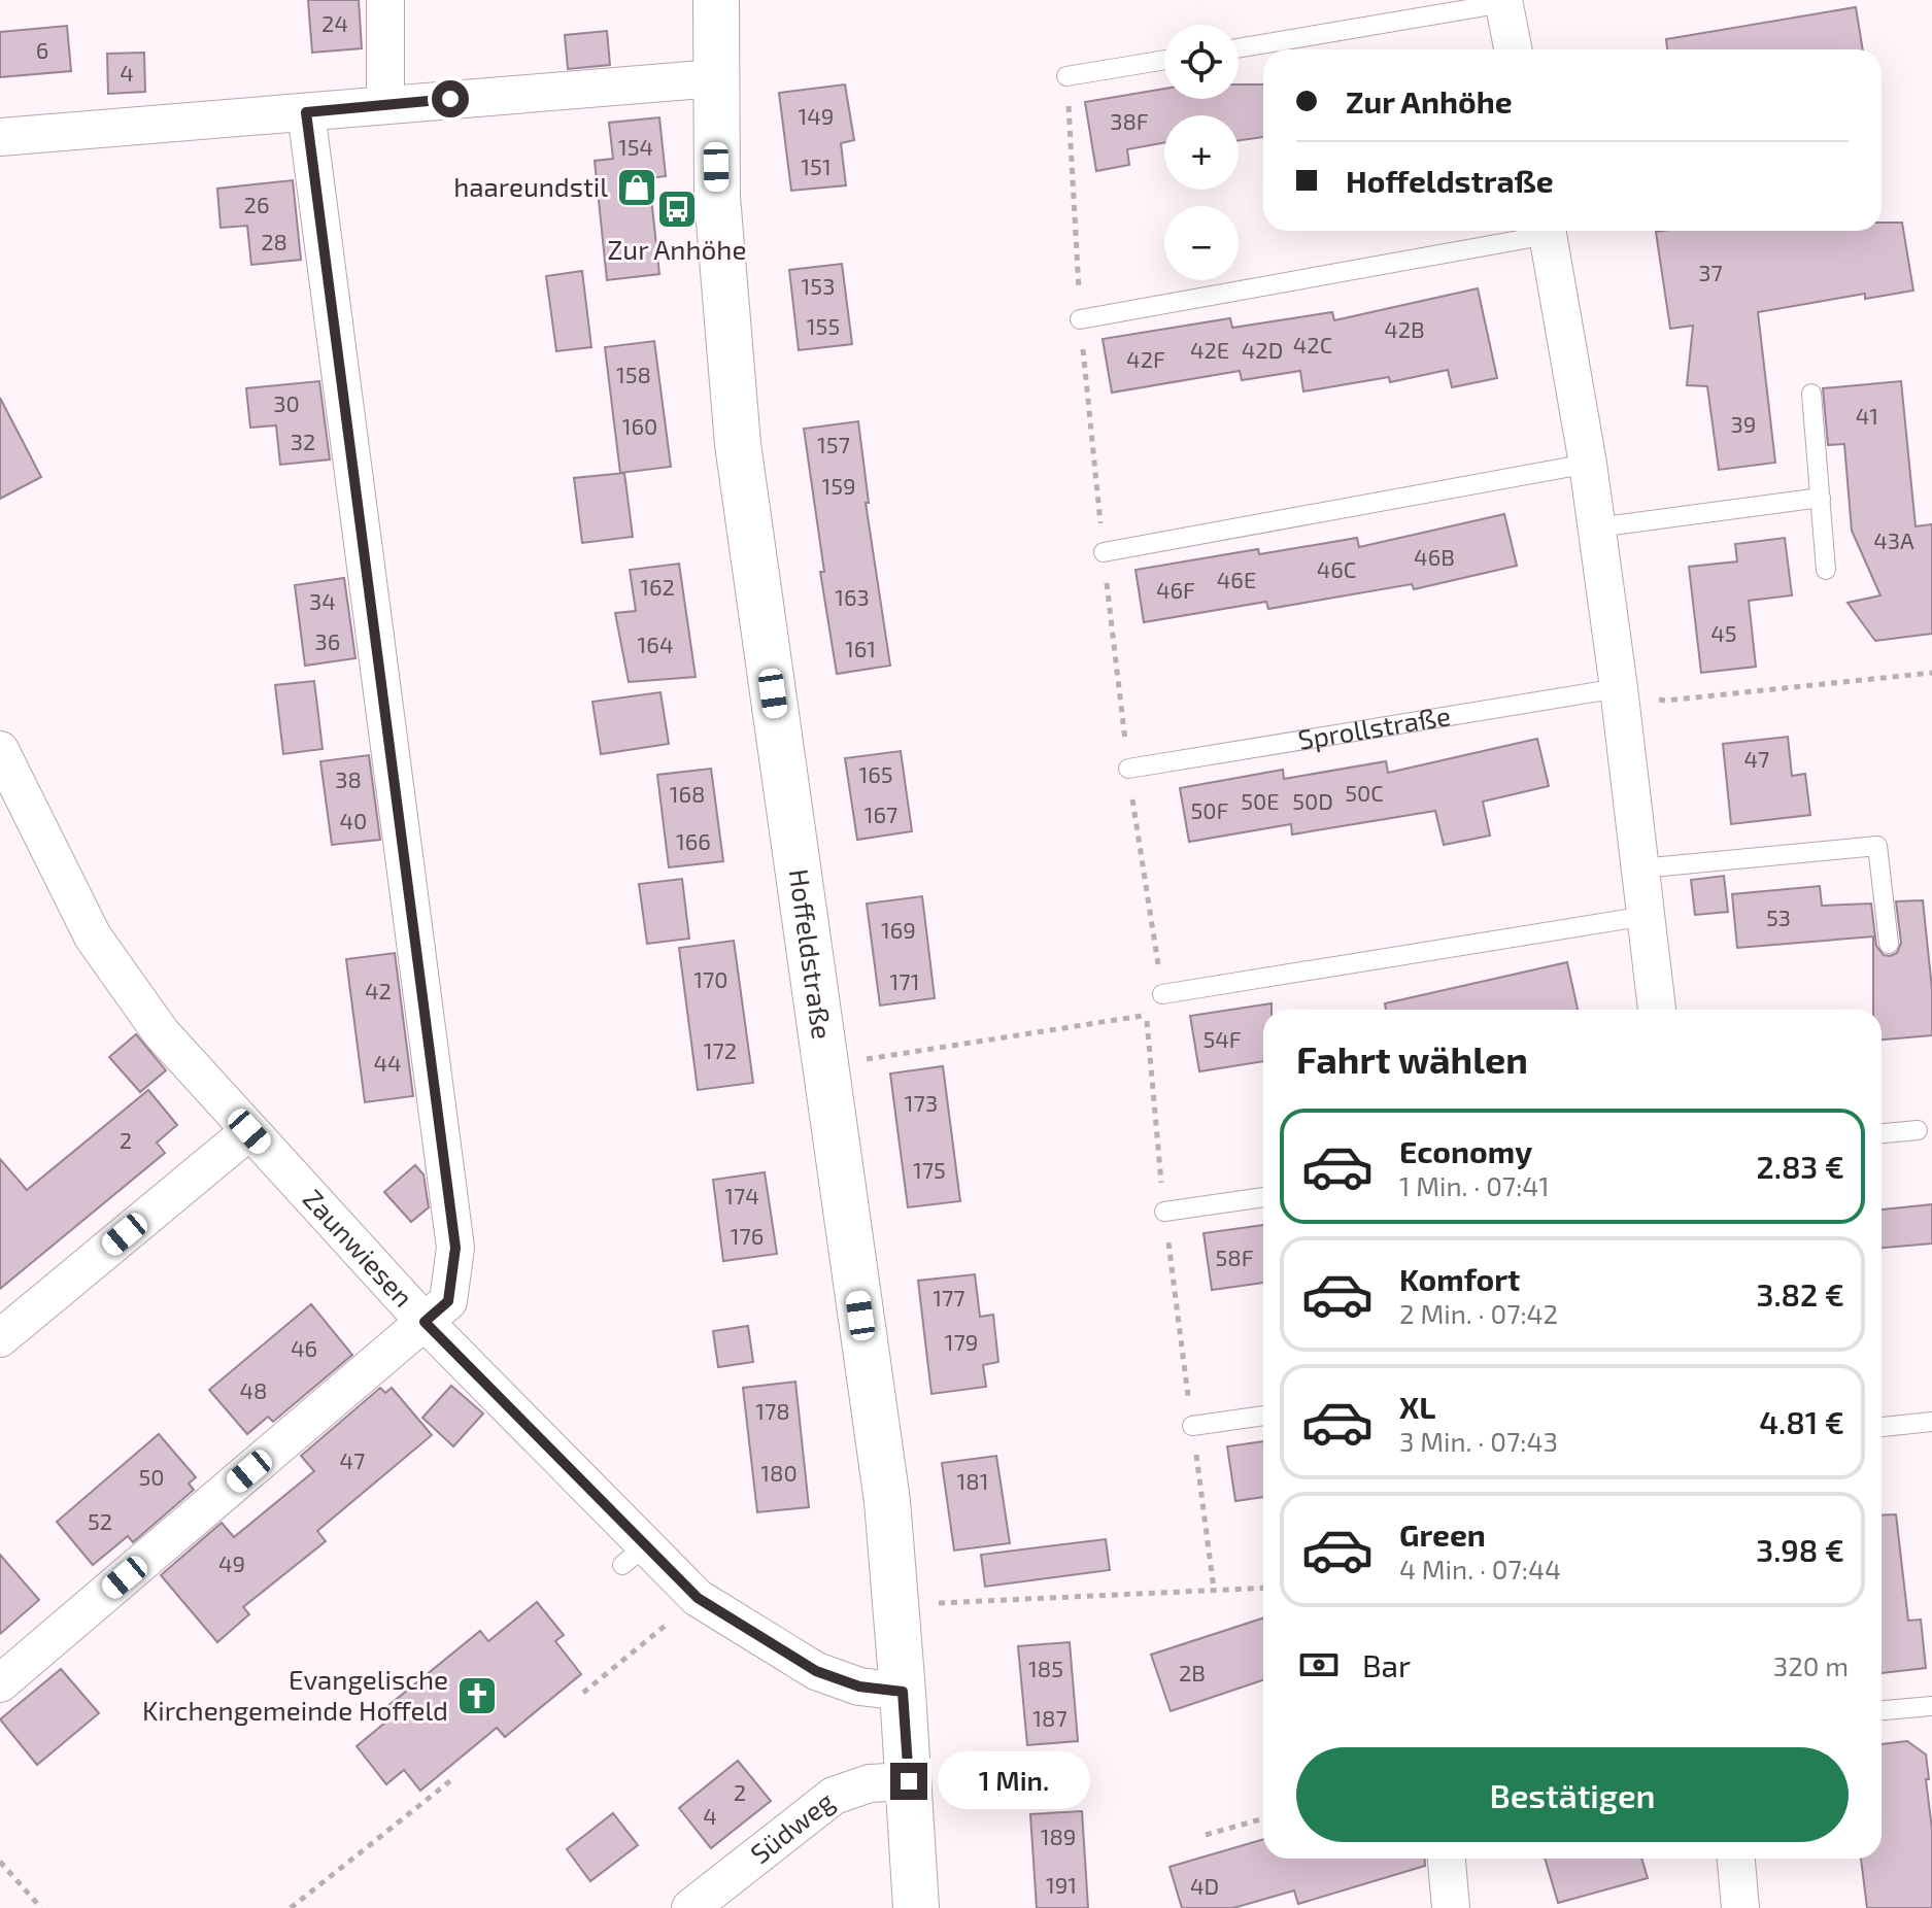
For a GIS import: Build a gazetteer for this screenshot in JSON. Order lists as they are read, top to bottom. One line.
{"streets":{"street":["Hoffeldstraße","Zaunwiesen","Südweg"],"lane":["Sprollstraße"]},"crossings":[["Hoffeldstraße","Zaunwiesen"],["Hoffeldstraße","Südweg"]],"places":{"shop":["haareundstil"],"bus stop":["Zur Anhöhe"],"church":["Evangelische Kirchengemeinde Hoffeld"]},"house_numbers":["24","6","4","149","38F","154","151","26","28","37","153","155","42B","42C","42E","42D","42F","158","30","41","39","160","32","157","159","43A","46B","46C","46E","162","46F","163","34","45","36","164","161","47","165","38","50C","168","50E","50D","50F","167","40","166","53","169","170","171","42","54F","172","44","173","2","175","174","176","58F","177","179","46","48","178","47","180","50","181","52","49","185","2B","187","2","4","189","191","4D"],"page":{"map_buttons":["+","−"],"banner":["Zur Anhöhe","Hoffeldstraße"],"heading":"Fahrt wählen","list":[{"name":"Economy","note":"1 Min. · 07:41","value":"2.83 €"},{"name":"Komfort","note":"2 Min. · 07:42","value":"3.82 €"},{"name":"XL","note":"3 Min. · 07:43","value":"4.81 €"},{"name":"Green","note":"4 Min. · 07:44","value":"3.98 €"}],"pay":["Bar","320 m"],"buttons":"Bestätigen","bubble":"1 Min."}}
